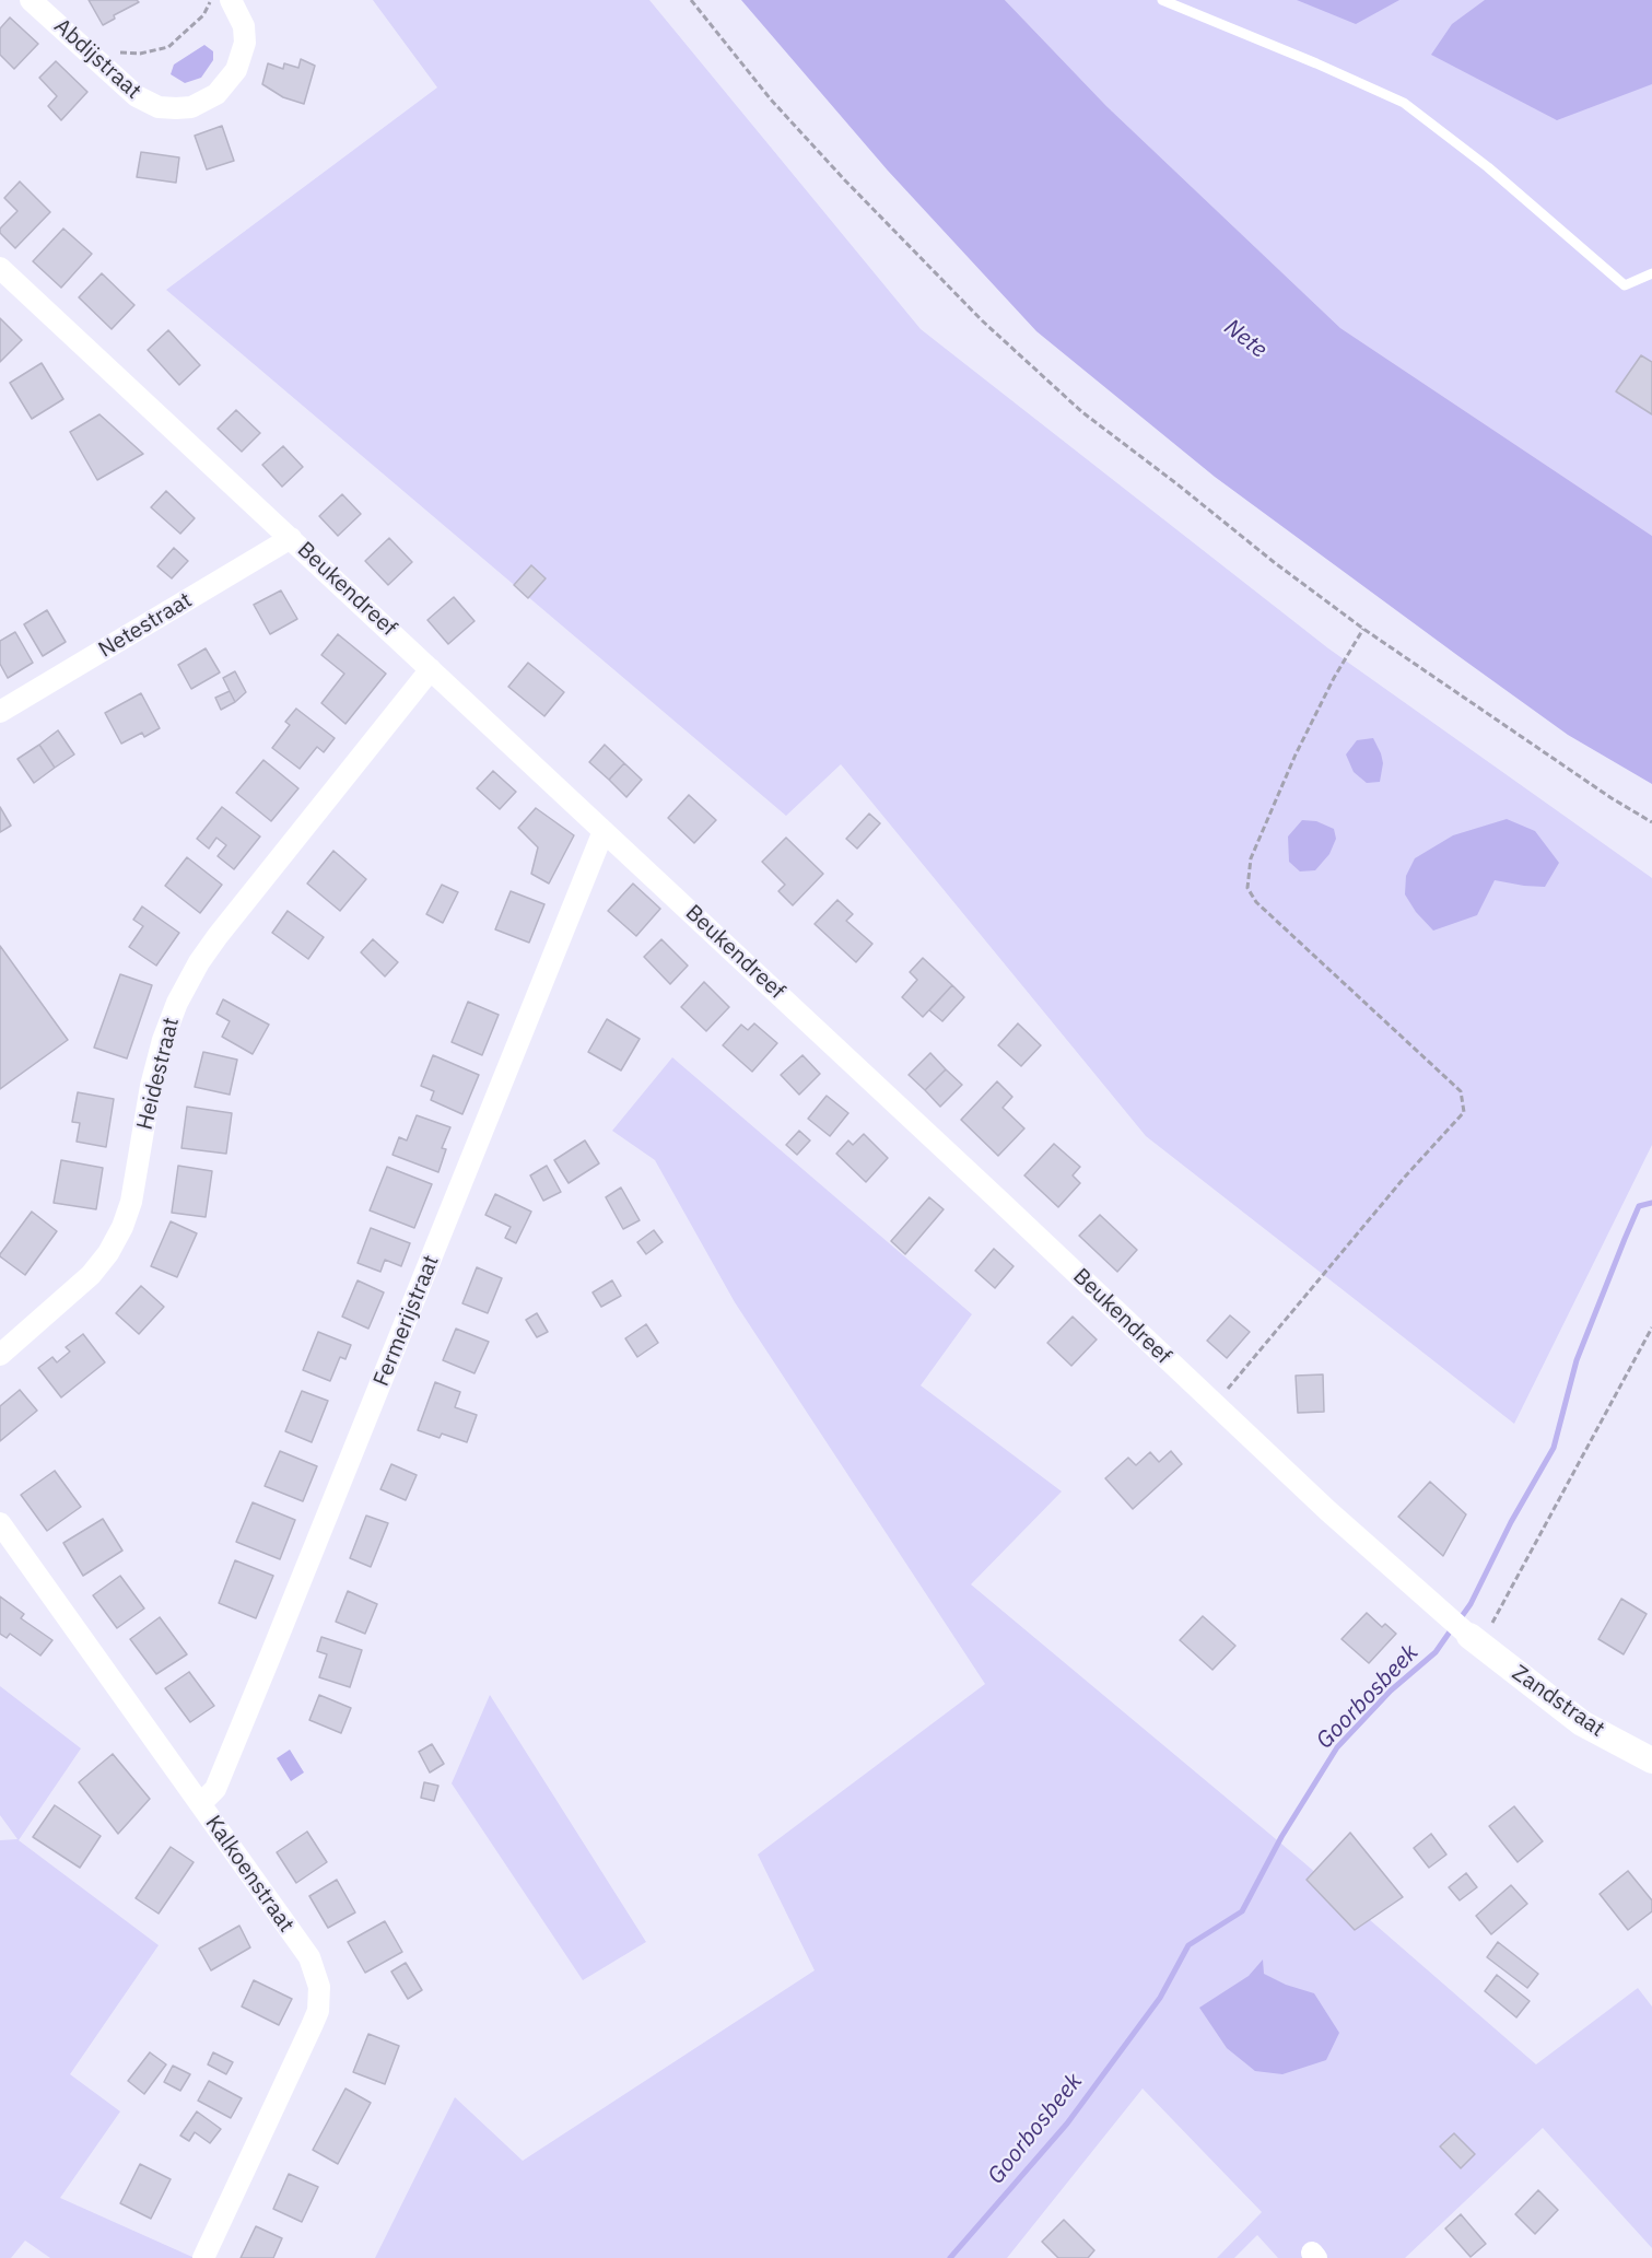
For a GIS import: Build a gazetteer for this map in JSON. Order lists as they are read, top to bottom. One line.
{"streets":{"street":["Abdijstraat","Beukendreef","Netestraat","Heidestraat","Fermerijstraat","Zandstraat","Kalkoenstraat"]},"crossings":[["Beukendreef","Netestraat"],["Beukendreef","Heidestraat"],["Beukendreef","Fermerijstraat"],["Beukendreef","Zandstraat"],["Fermerijstraat","Kalkoenstraat"]],"water":["Nete","Goorbosbeek"]}
